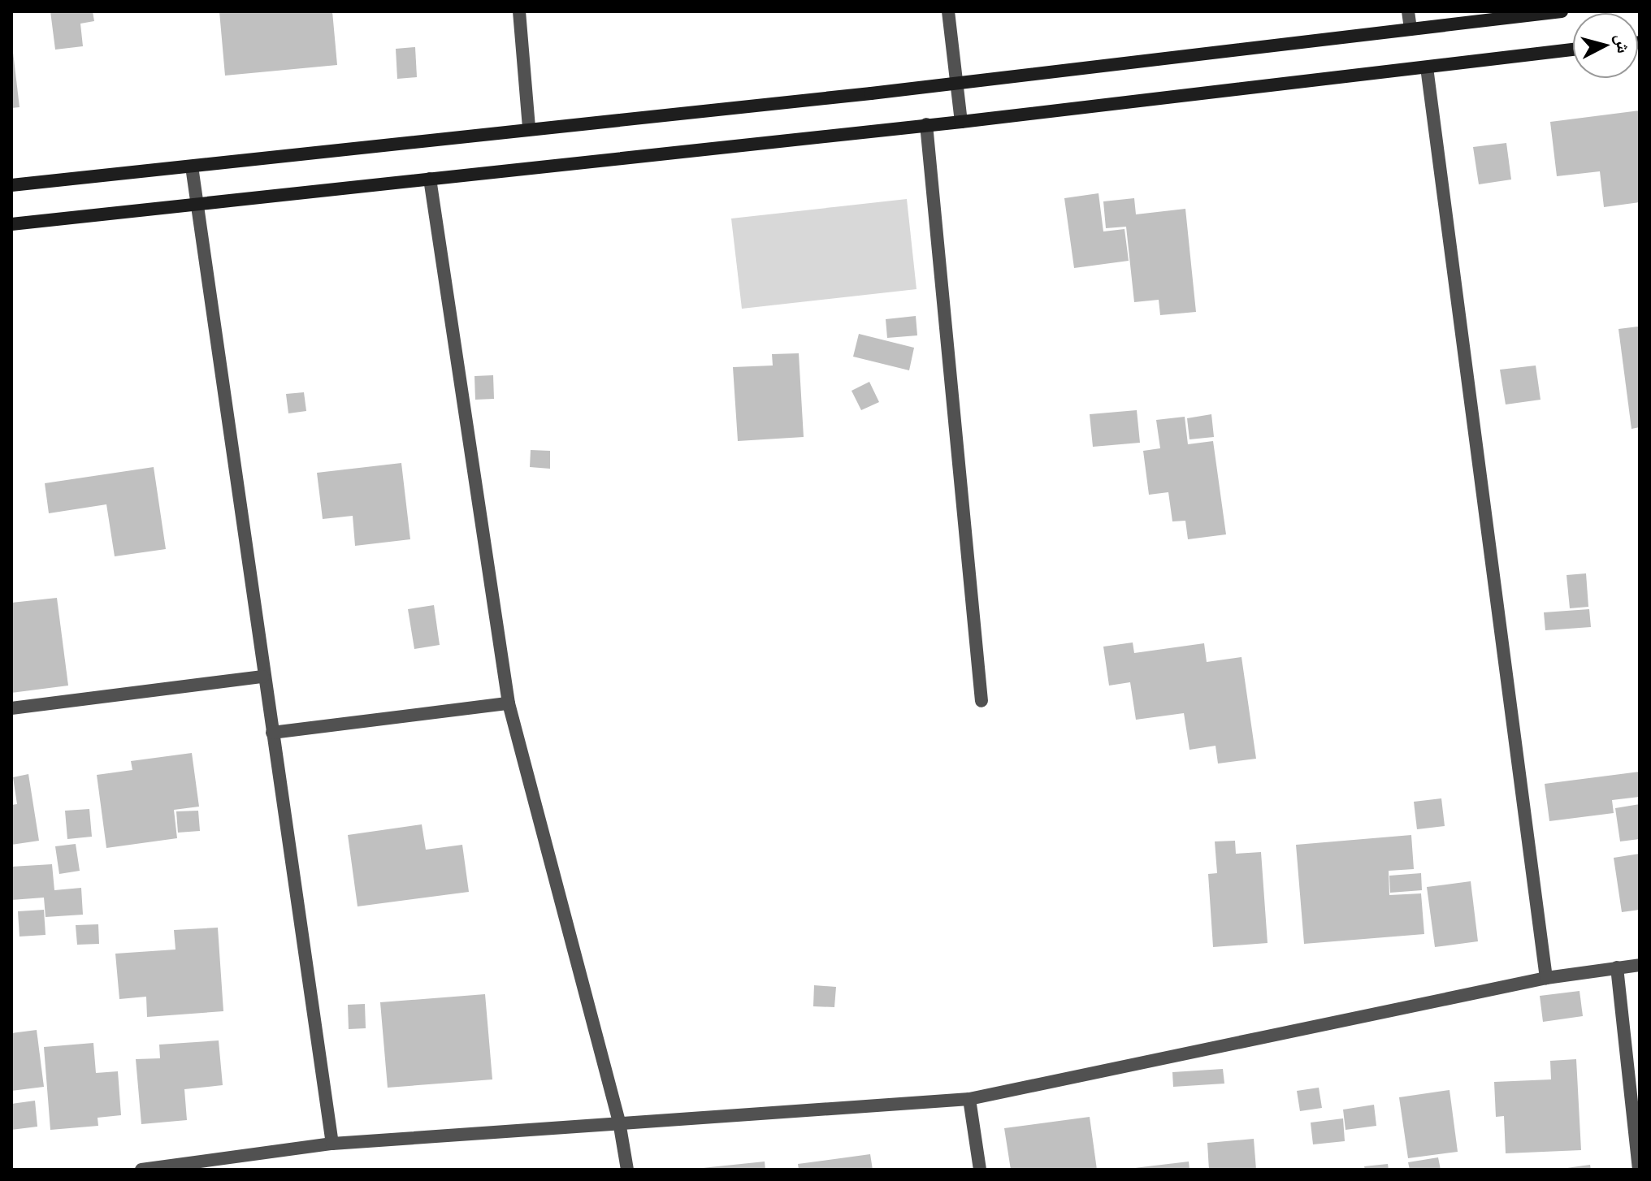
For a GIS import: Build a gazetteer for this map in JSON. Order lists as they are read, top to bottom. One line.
{"north":"right"}
